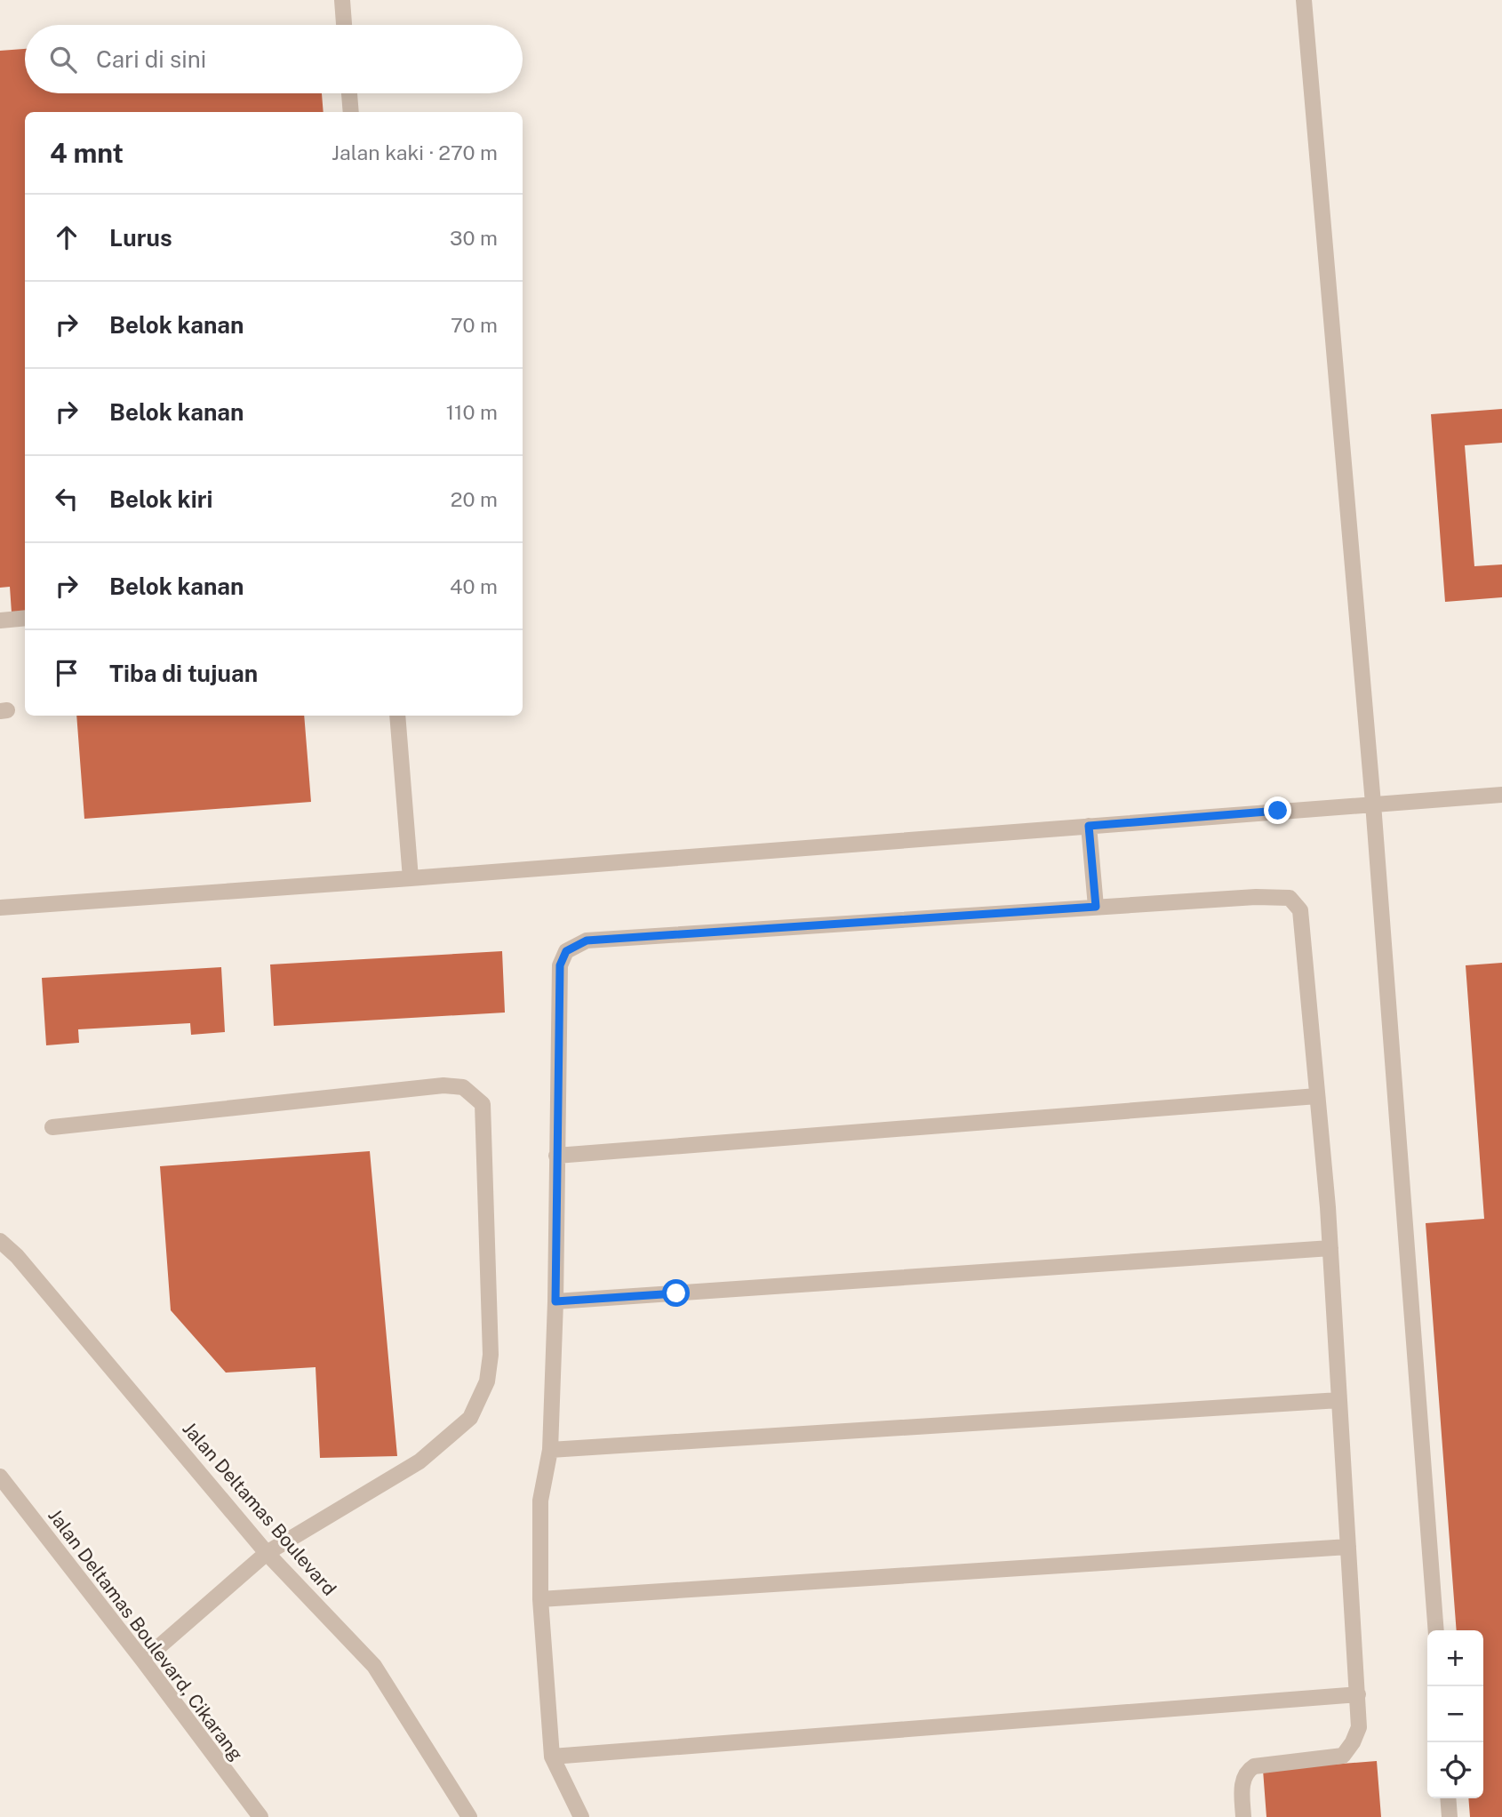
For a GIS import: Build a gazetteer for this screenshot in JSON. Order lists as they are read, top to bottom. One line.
{"streets":{"street":["Jalan Deltamas Boulevard","Jalan Deltamas Boulevard, Cikarang"]},"page":{"search":"Cari di sini","heading":["4 mnt","Jalan kaki · 270 m"],"list":[["Lurus","30 m"],["Belok kanan","70 m"],["Belok kanan","110 m"],["Belok kiri","20 m"],["Belok kanan","40 m"],"Tiba di tujuan"],"map_buttons":["+","−"]}}
